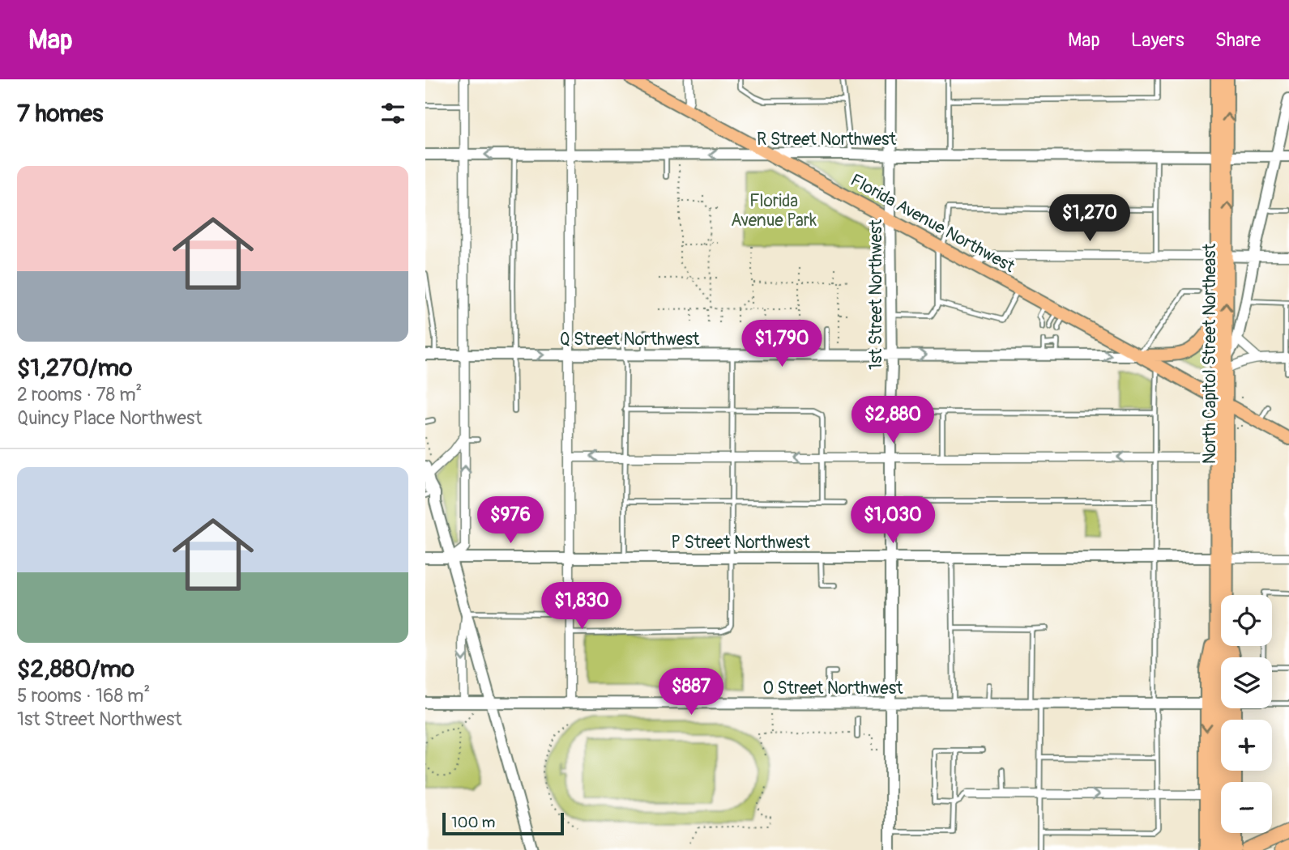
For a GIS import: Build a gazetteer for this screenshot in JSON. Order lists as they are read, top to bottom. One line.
{"streets":{"main road":["Florida Avenue Northwest","North Capitol Street Northeast"],"street":["R Street Northwest","1st Street Northwest","Q Street Northwest","P Street Northwest","O Street Northwest"]},"crossings":[["R Street Northwest","Florida Avenue Northwest"],["R Street Northwest","1st Street Northwest"],["Florida Avenue Northwest","1st Street Northwest"],["Florida Avenue Northwest","Q Street Northwest"],["Florida Avenue Northwest","North Capitol Street Northeast"],["1st Street Northwest","Q Street Northwest"],["1st Street Northwest","P Street Northwest"],["1st Street Northwest","O Street Northwest"],["North Capitol Street Northeast","P Street Northwest"]],"one_way":["Q Street Northwest"],"parks":["Florida Avenue Park"],"scale_bar":"100 m","page":{"header":"Map","nav":["Map","Layers","Share"],"heading":"7 homes","list":[{"name":"$1,270/mo","note":"2 rooms · 78 m² · Quincy Place Northwest"},{"name":"$2,880/mo","note":"5 rooms · 168 m² · 1st Street Northwest"}],"price":["$1,270","$1,790","$2,880","$976","$1,030","$1,830","$887"],"map_buttons":["+","−"],"scale":"100 m"}}
